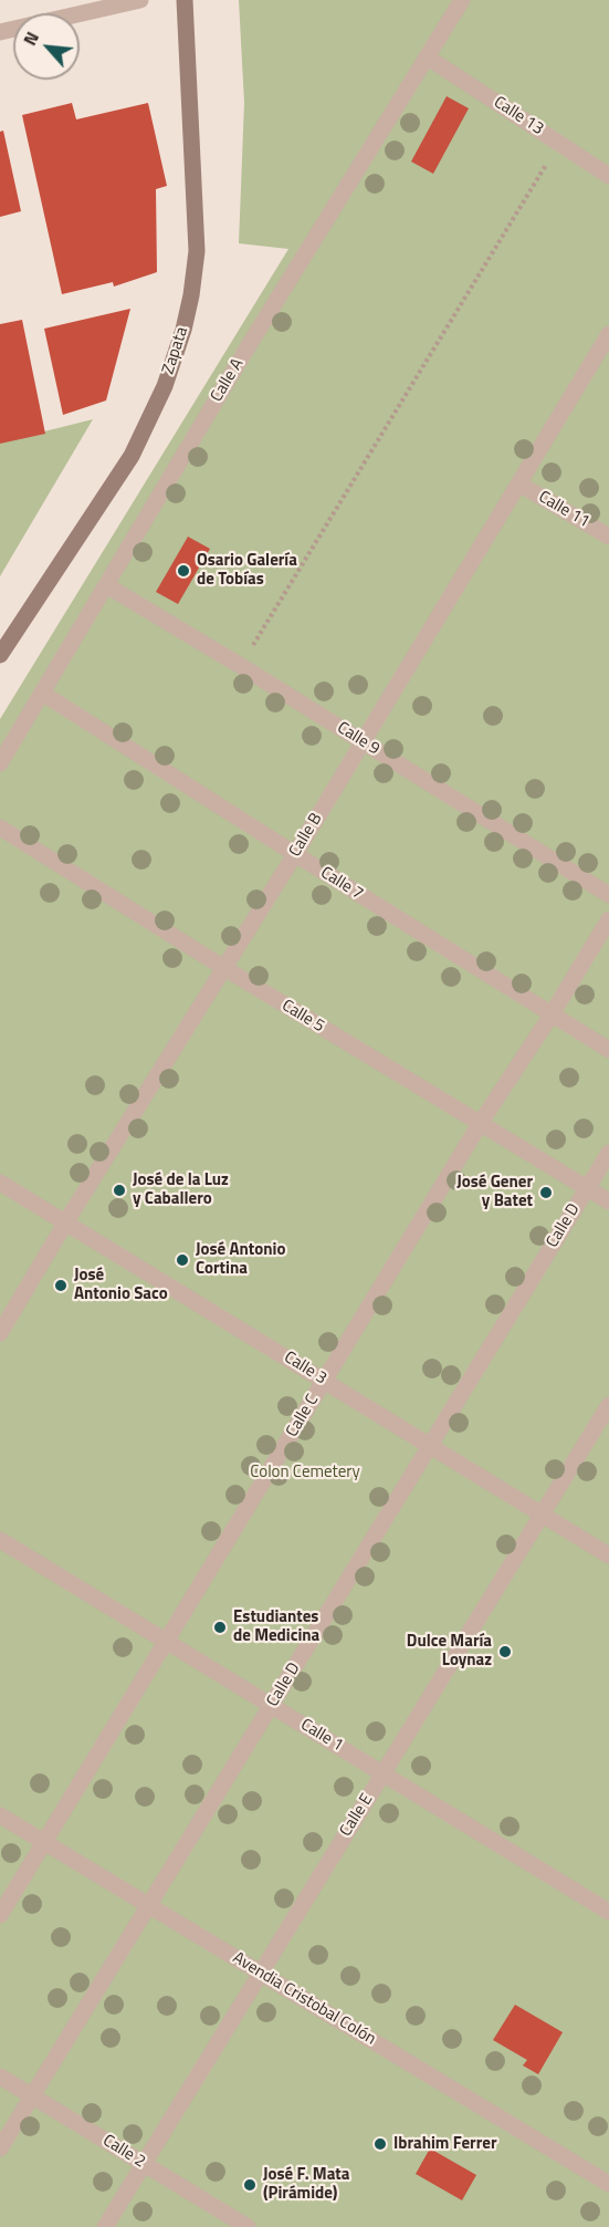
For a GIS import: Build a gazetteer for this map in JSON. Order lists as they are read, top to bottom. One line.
{"streets":{"main road":["Zapata"],"street":["Calle 13","Calle A","Calle 11","Calle 9","Calle B","Calle 7","Calle 5","Calle D","Calle 3","Calle C","Calle 1","Calle E","Avendia Cristobal Colón","Calle 2"]},"crossings":[["Calle 13","Calle A"],["Calle A","Calle 9"],["Calle A","Calle 7"],["Calle 11","Calle B"],["Calle 9","Calle B"],["Calle B","Calle 7"],["Calle B","Calle 5"],["Calle B","Calle 3"],["Calle 7","Calle C"],["Calle 5","Calle D"],["Calle 5","Calle C"],["Calle D","Calle 3"],["Calle D","Calle 1"],["Calle D","Avendia Cristobal Colón"],["Calle D","Calle 2"],["Calle 3","Calle C"],["Calle 3","Calle E"],["Calle C","Calle 1"],["Calle C","Avendia Cristobal Colón"],["Calle 1","Calle E"],["Calle E","Avendia Cristobal Colón"],["Calle E","Calle 2"]],"parks":["Colon Cemetery"],"places":["Osario Galería de Tobías","José de la Luz y Caballero","José Gener y Batet","José Antonio Cortina","José Antonio Saco","Estudiantes de Medicina","Dulce María Loynaz","Ibrahim Ferrer","José F. Mata (Pirámide)"],"north":"top left"}
